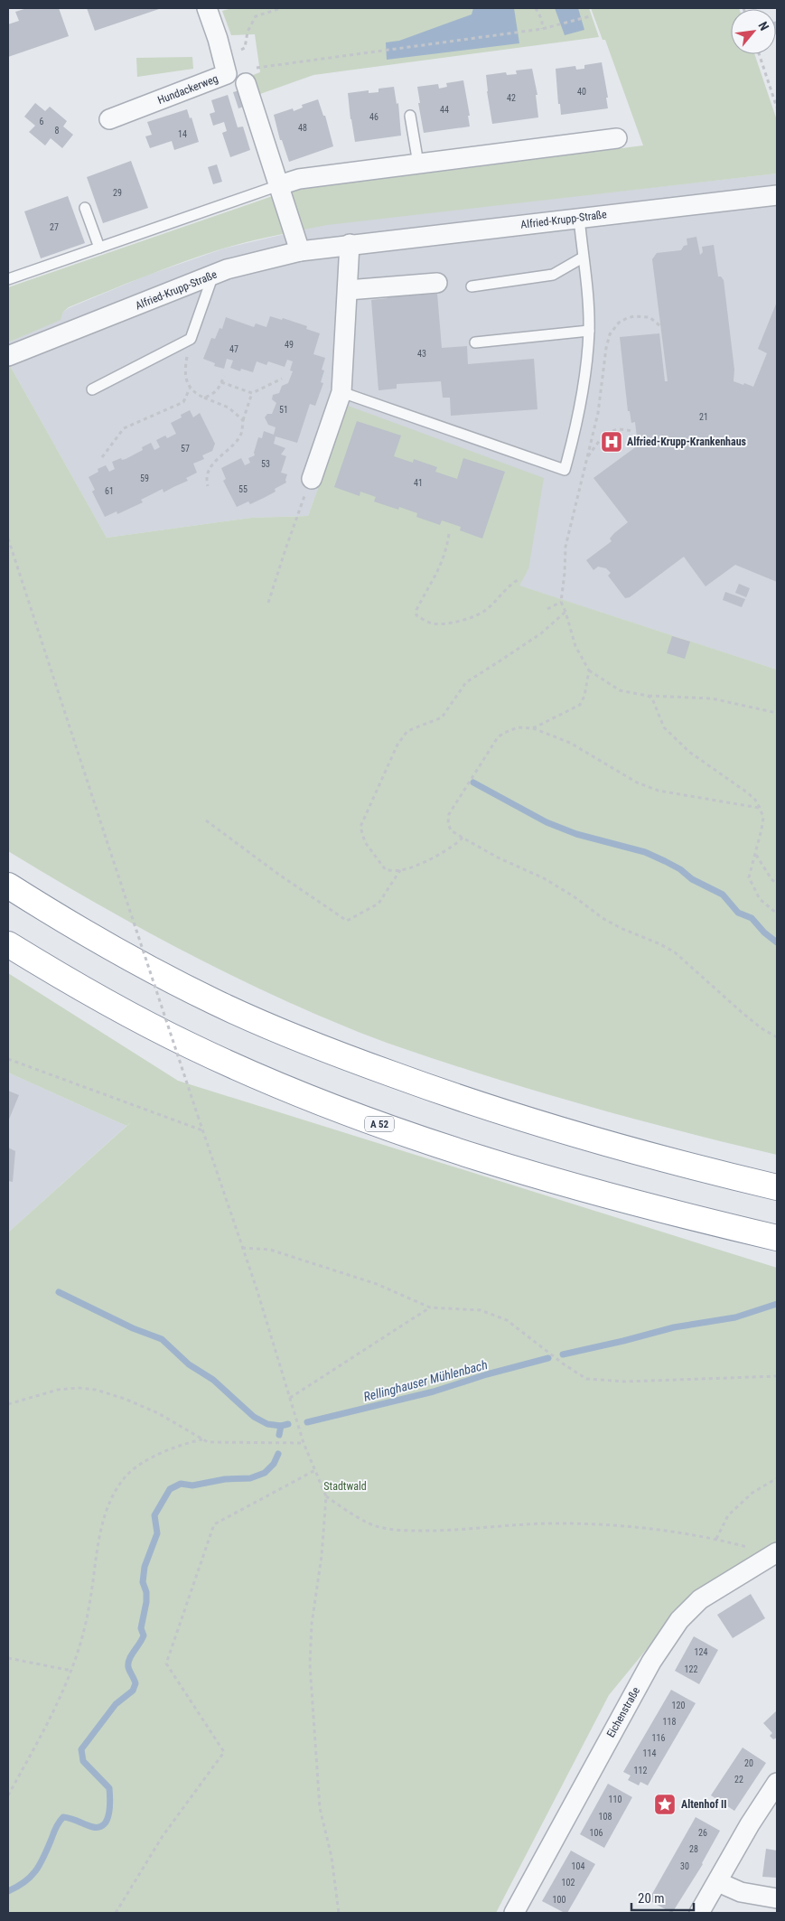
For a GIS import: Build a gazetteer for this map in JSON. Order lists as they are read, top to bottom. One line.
{"streets":{"highway":["A 52"],"street":["Hundackerweg","Alfried-Krupp-Straße","Eichenstraße"]},"water":["Rellinghauser Mühlenbach"],"parks":["Stadtwald"],"places":{"hospital":["Alfried-Krupp-Krankenhaus"],"place":["Altenhof II"]},"house_numbers":["40","42","44","46","6","48","8","14","29","27","49","47","43","51","21","57","53","59","41","55","61","124","122","120","118","116","114","20","112","22","110","108","106","26","28","104","30","102","100"],"scale_bar":"20 m","north":"top right"}
